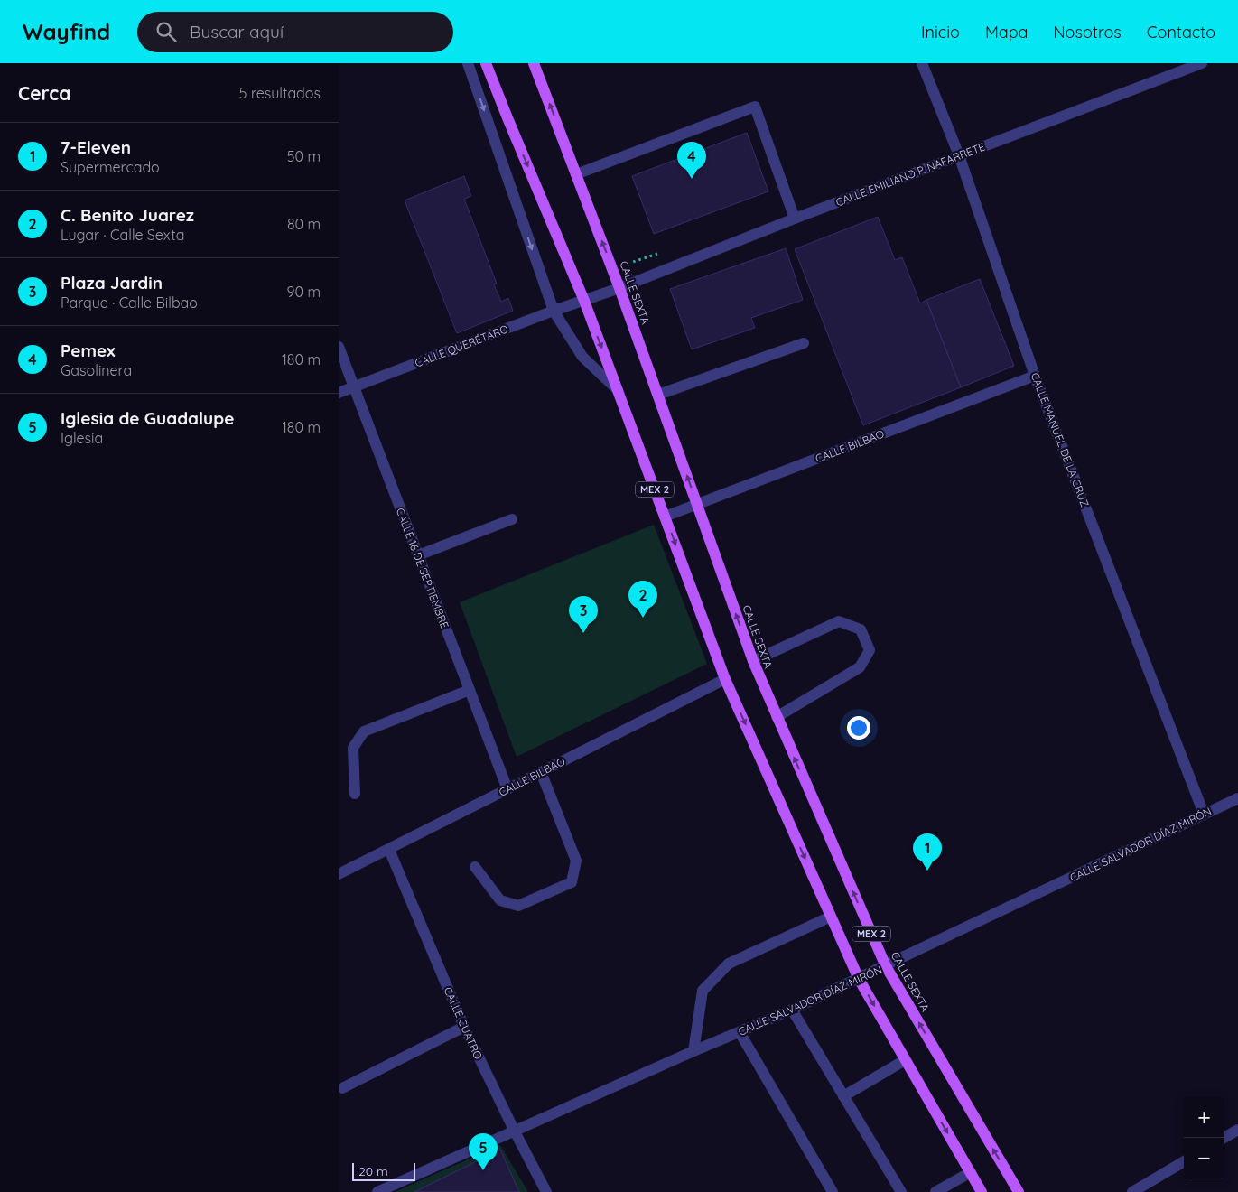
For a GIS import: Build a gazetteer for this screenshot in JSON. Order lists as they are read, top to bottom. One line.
{"streets":{"main road":["CALLE SEXTA","MEX 2"],"street":["CALLE EMILIANO P. NAFARRETE","CALLE QUERÉTARO","CALLE MANUEL DE LA CRUZ","CALLE BILBAO","CALLE 16 DE SEPTIEMBRE","CALLE SALVADOR DÍAZ MIRÓN","CALLE CUATRO"]},"crossings":[["CALLE EMILIANO P. NAFARRETE","CALLE SEXTA"],["CALLE EMILIANO P. NAFARRETE","CALLE QUERÉTARO"],["CALLE EMILIANO P. NAFARRETE","CALLE MANUEL DE LA CRUZ"],["CALLE EMILIANO P. NAFARRETE","MEX 2"],["CALLE SEXTA","CALLE BILBAO"],["CALLE SEXTA","CALLE SALVADOR DÍAZ MIRÓN"],["CALLE QUERÉTARO","MEX 2"],["CALLE QUERÉTARO","CALLE 16 DE SEPTIEMBRE"],["CALLE MANUEL DE LA CRUZ","CALLE BILBAO"],["CALLE MANUEL DE LA CRUZ","CALLE SALVADOR DÍAZ MIRÓN"],["CALLE BILBAO","MEX 2"],["CALLE BILBAO","CALLE 16 DE SEPTIEMBRE"],["CALLE BILBAO","CALLE CUATRO"],["MEX 2","CALLE SALVADOR DÍAZ MIRÓN"],["CALLE SALVADOR DÍAZ MIRÓN","CALLE CUATRO"]],"scale_bar":"20 m","page":{"header":"Wayfind","search":"Buscar aquí","nav":["Inicio","Mapa","Nosotros","Contacto"],"heading":["Cerca","5 resultados"],"list":[{"mark":"1","name":"7-Eleven","note":"Supermercado","value":"50 m"},{"mark":"2","name":"C. Benito Juarez","note":"Lugar · Calle Sexta","value":"80 m"},{"mark":"3","name":"Plaza Jardin","note":"Parque · Calle Bilbao","value":"90 m"},{"mark":"4","name":"Pemex","note":"Gasolinera","value":"180 m"},{"mark":"5","name":"Iglesia de Guadalupe","note":"Iglesia","value":"180 m"}],"pins":["4","2","3","1","5"],"map_buttons":["+","−"],"scale":"20 m"}}
